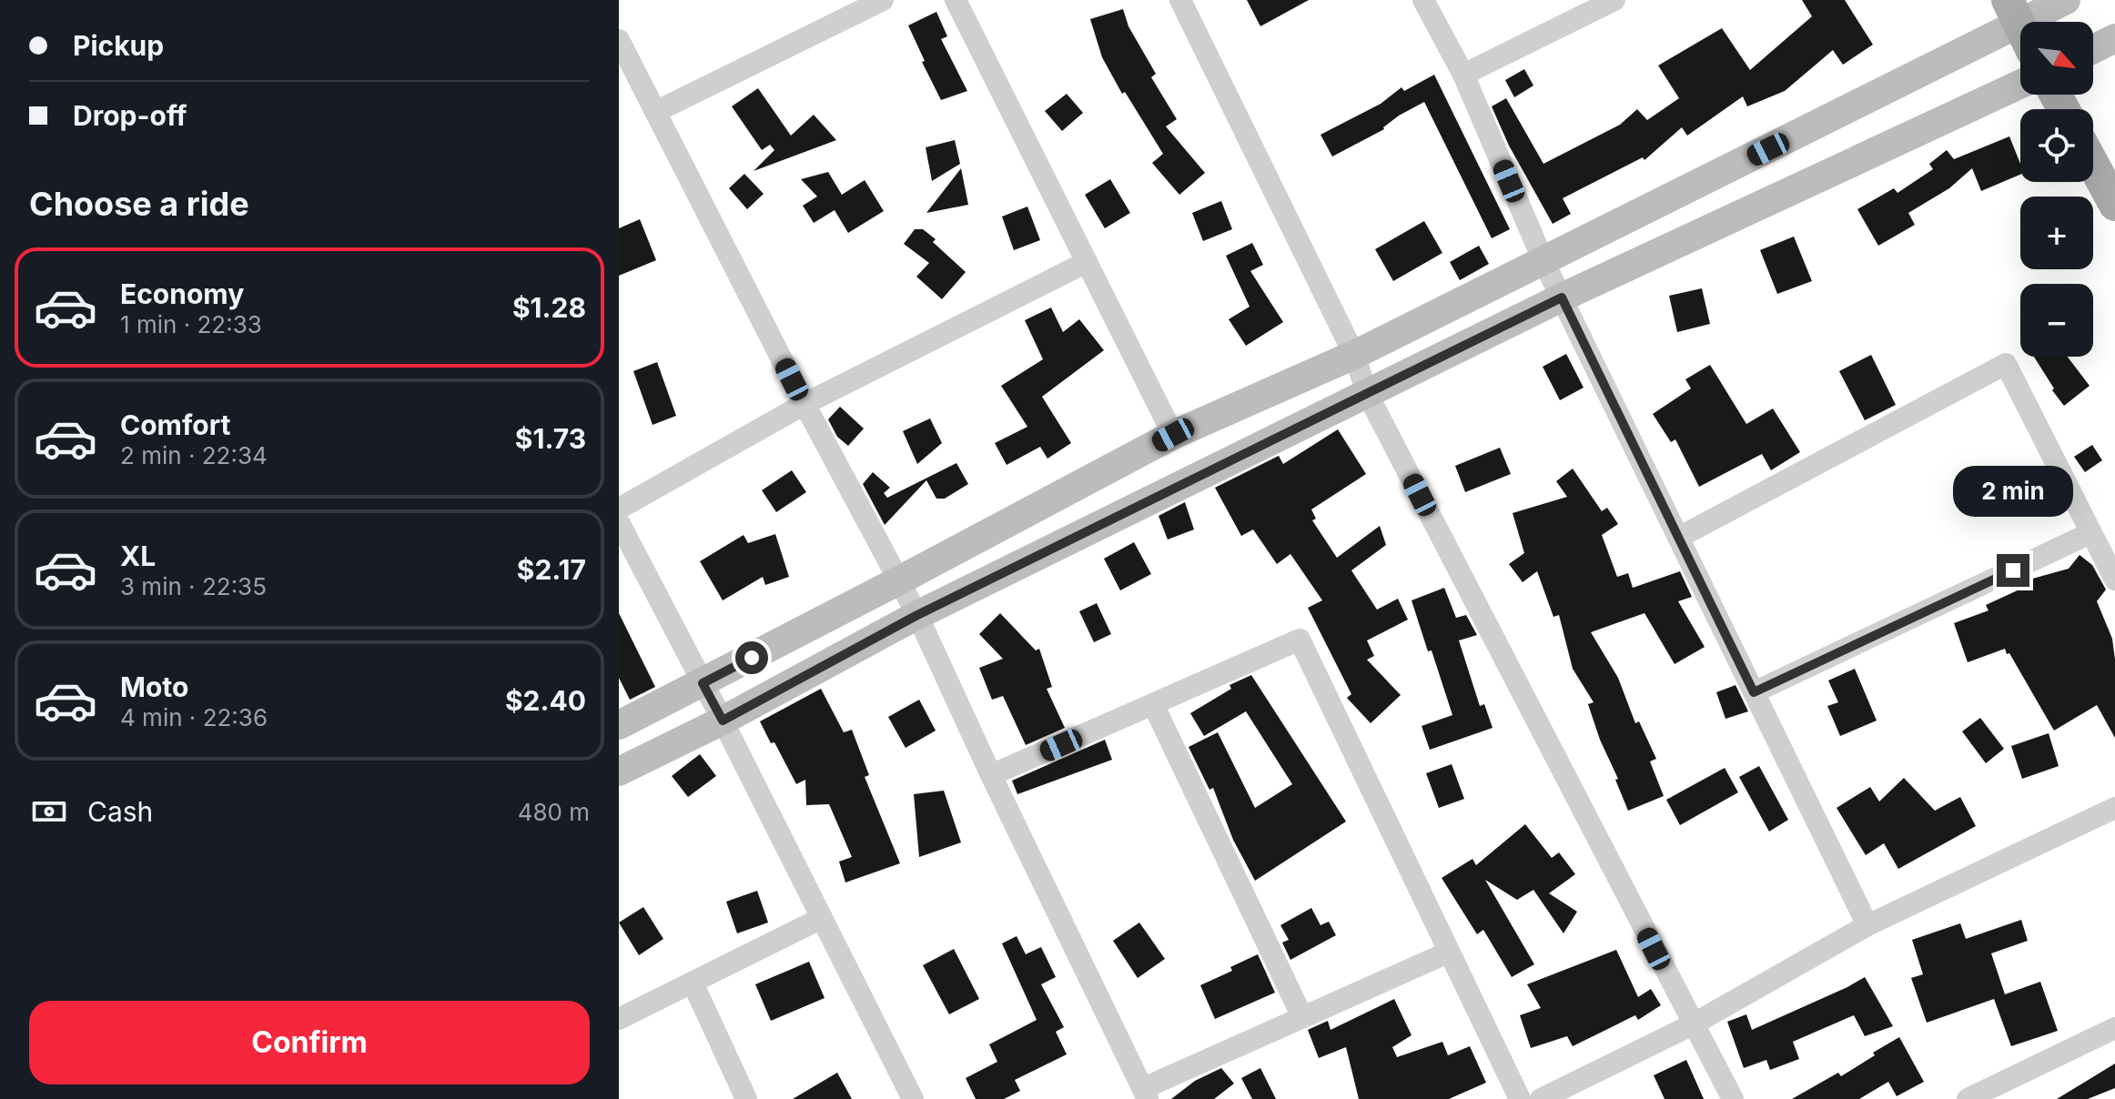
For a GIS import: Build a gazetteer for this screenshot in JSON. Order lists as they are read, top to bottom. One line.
{"north":"bottom right","page":{"banner":["Pickup","Drop-off"],"map_buttons":["+","−"],"heading":"Choose a ride","list":[{"name":"Economy","note":"1 min · 22:33","value":"$1.28"},{"name":"Comfort","note":"2 min · 22:34","value":"$1.73"},{"name":"XL","note":"3 min · 22:35","value":"$2.17"},{"name":"Moto","note":"4 min · 22:36","value":"$2.40"}],"bubble":"2 min","pay":["Cash","480 m"],"buttons":"Confirm"}}
